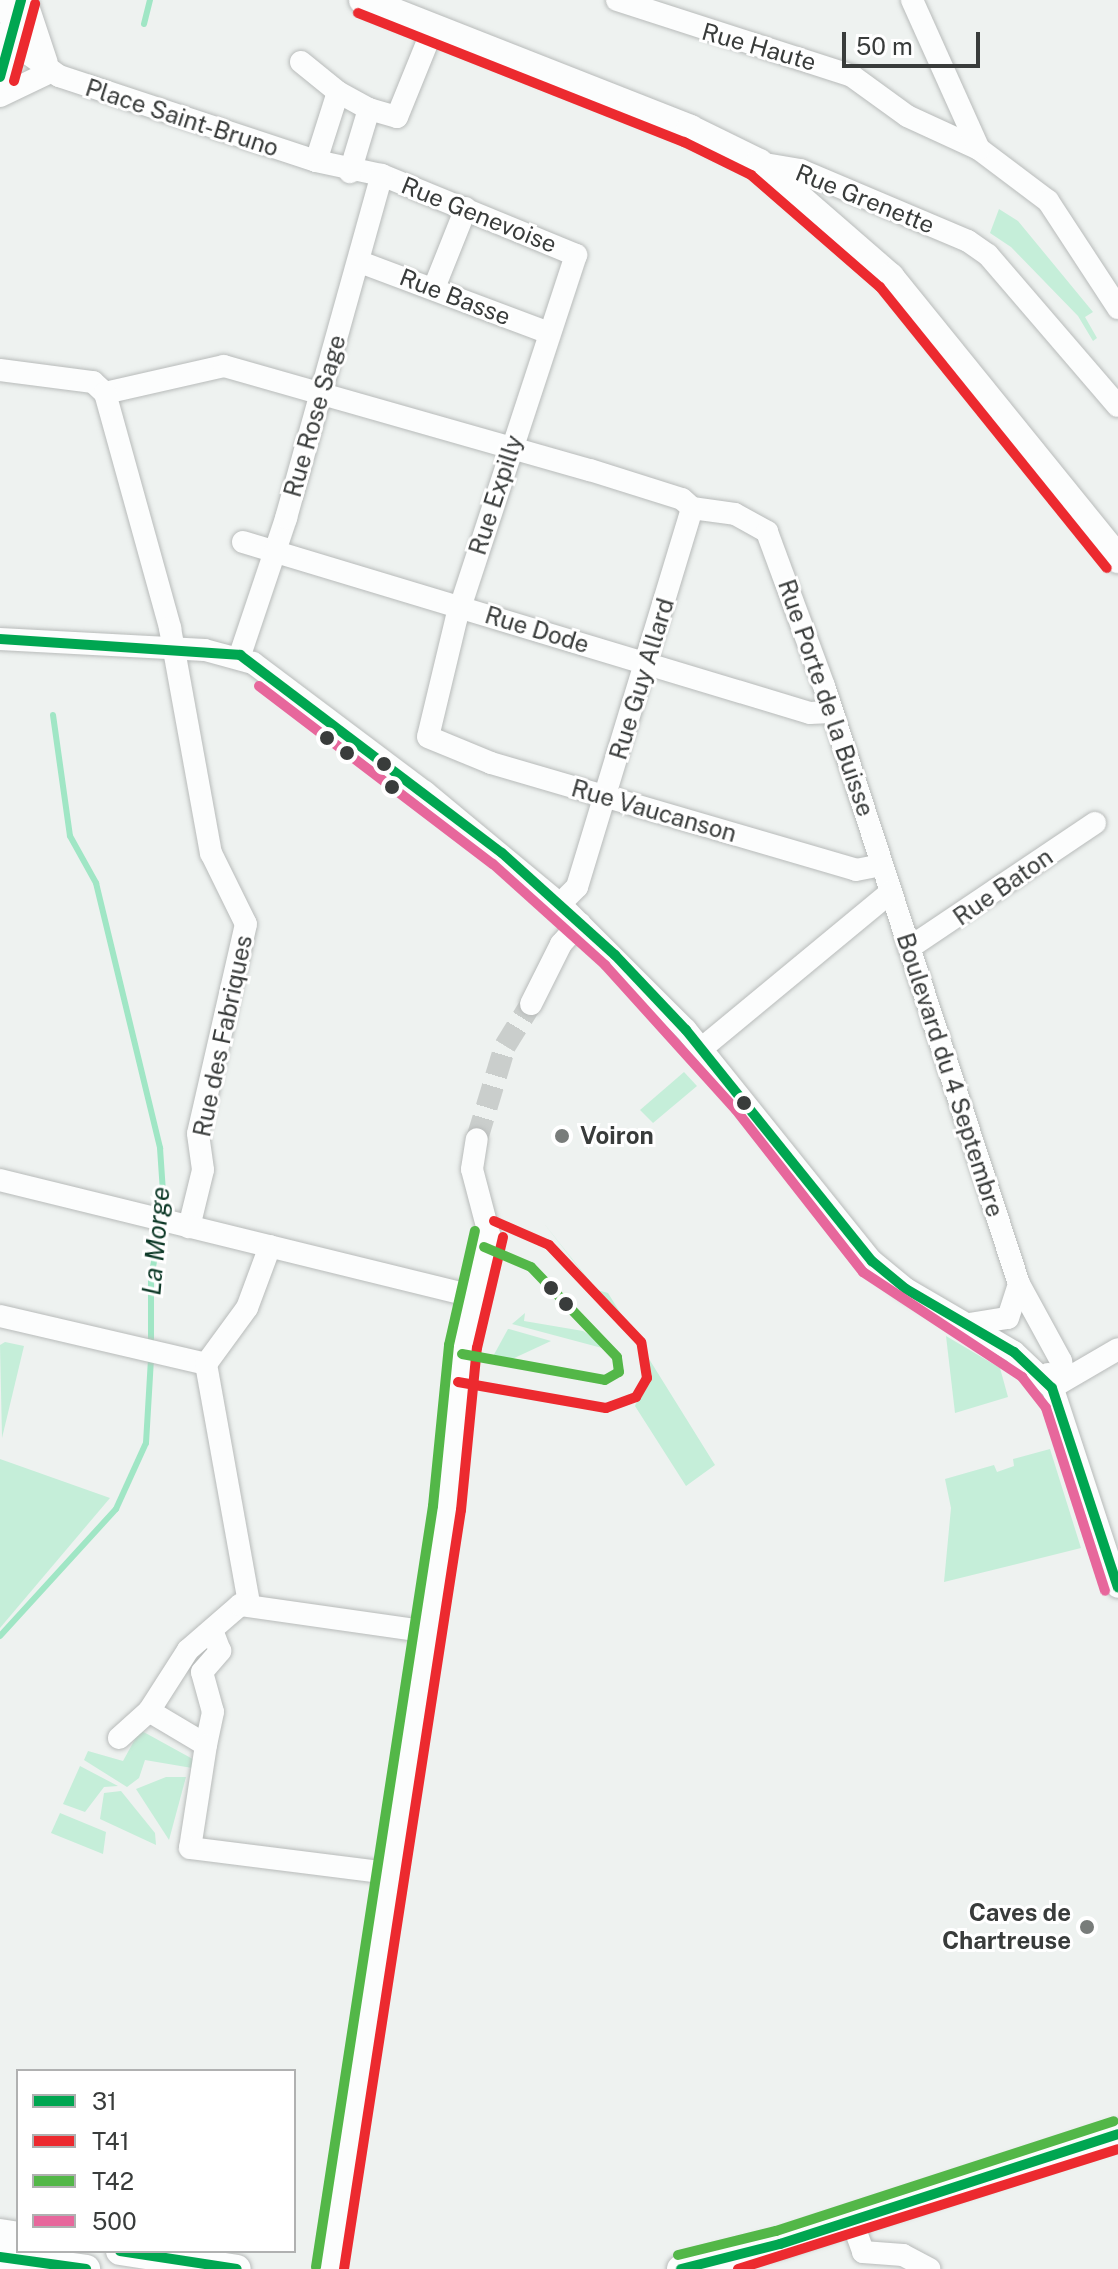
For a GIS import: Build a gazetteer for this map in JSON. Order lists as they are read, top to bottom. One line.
{"streets":{"street":["Rue Haute","Place Saint-Bruno","Rue Grenette","Rue Genevoise","Rue Basse","Rue Rose Sage","Rue Expilly","Rue Dode","Rue Guy Allard","Rue Porte de la Buisse","Rue Vaucanson","Rue Baton","Rue des Fabriques","Boulevard du 4 Septembre"]},"crossings":[["Place Saint-Bruno","Rue Genevoise"],["Place Saint-Bruno","Rue Rose Sage"],["Rue Genevoise","Rue Rose Sage"],["Rue Genevoise","Rue Expilly"],["Rue Basse","Rue Rose Sage"],["Rue Basse","Rue Expilly"],["Rue Rose Sage","Rue Dode"],["Rue Expilly","Rue Dode"],["Rue Expilly","Rue Vaucanson"],["Rue Dode","Rue Guy Allard"],["Rue Dode","Rue Porte de la Buisse"],["Rue Guy Allard","Rue Porte de la Buisse"],["Rue Guy Allard","Rue Vaucanson"],["Rue Porte de la Buisse","Rue Vaucanson"],["Rue Porte de la Buisse","Boulevard du 4 Septembre"],["Rue Vaucanson","Boulevard du 4 Septembre"],["Rue Baton","Boulevard du 4 Septembre"]],"water":["La Morge"],"places":["Voiron","Caves de Chartreuse"],"lines":["transit line 31","transit line T41","transit line 500","transit line T42"],"legend":["31","T41","T42","500"],"scale_bar":"50 m"}
